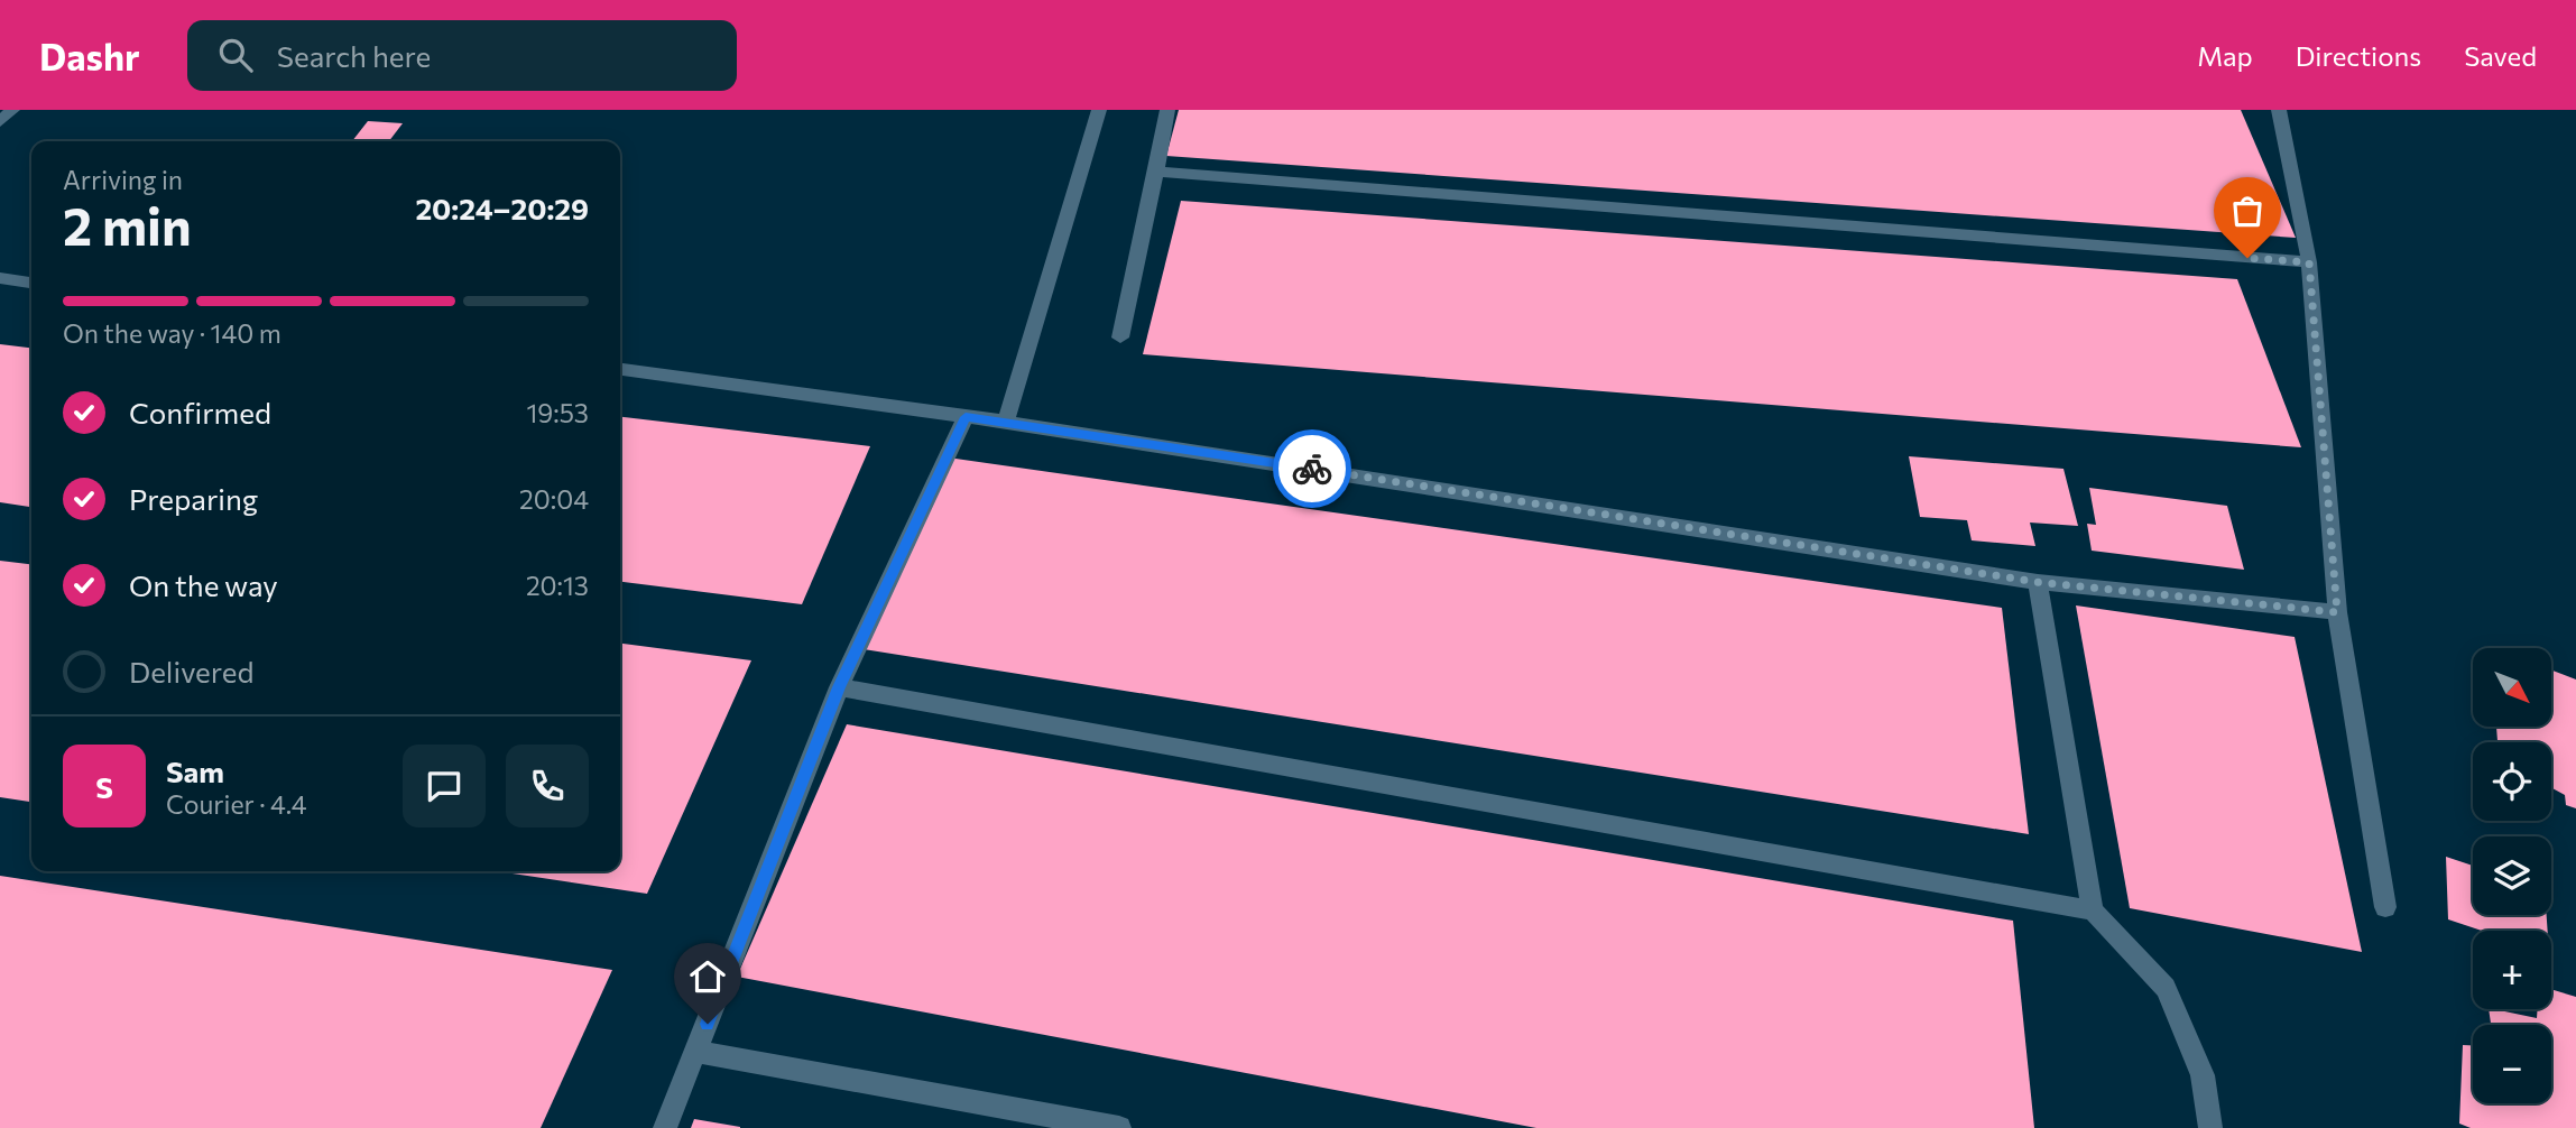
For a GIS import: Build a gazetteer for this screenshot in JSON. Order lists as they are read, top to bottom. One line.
{"north":"bottom right","page":{"header":"Dashr","search":"Search here","nav":["Map","Directions","Saved"],"heading":["2 min","Arriving in","20:24–20:29"],"panel":["Sam","Courier · 4.4"],"bar":"On the way · 140 m","list":[["Confirmed","19:53"],["Preparing","20:04"],["On the way","20:13"],"Delivered"],"map_buttons":["+","−"],"round":"S"}}
